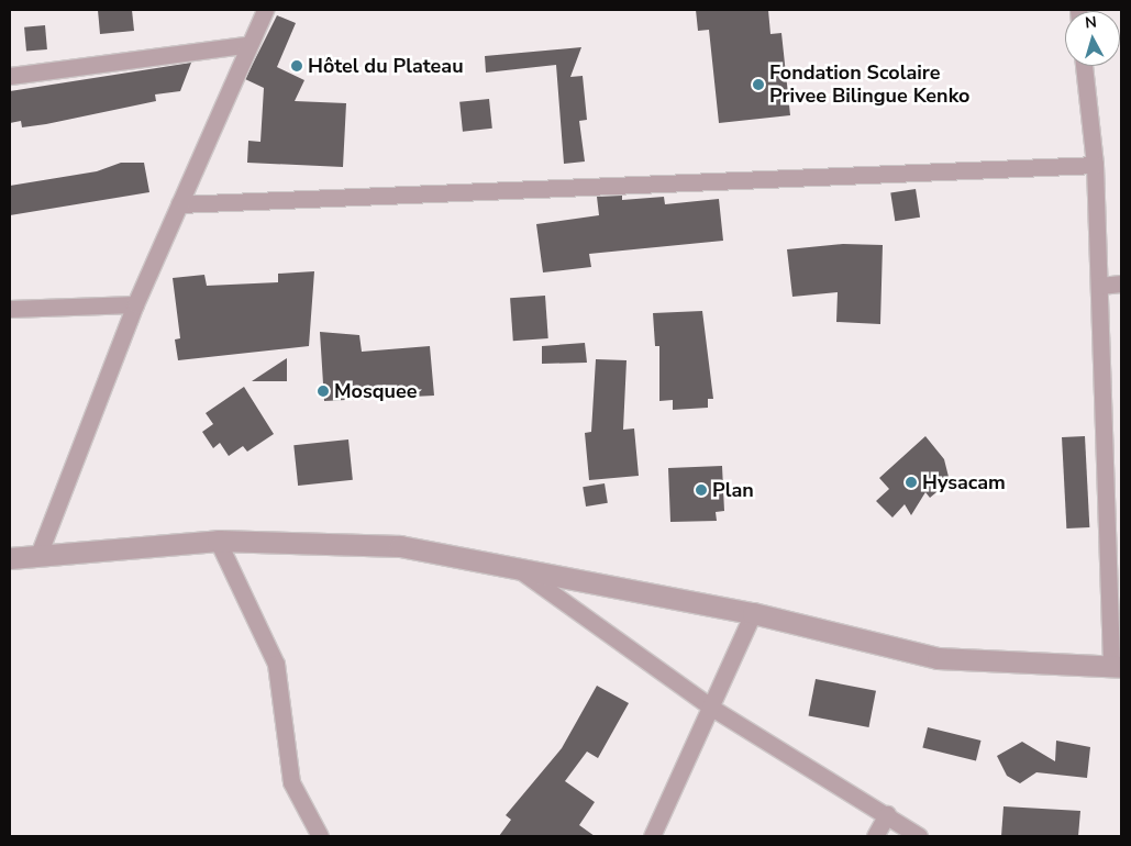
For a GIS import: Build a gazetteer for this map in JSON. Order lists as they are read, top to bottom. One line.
{"places":["Hôtel du Plateau","Fondation Scolaire Privee Bilingue Kenko","Mosquee","Hysacam","Plan"],"north":"top"}
